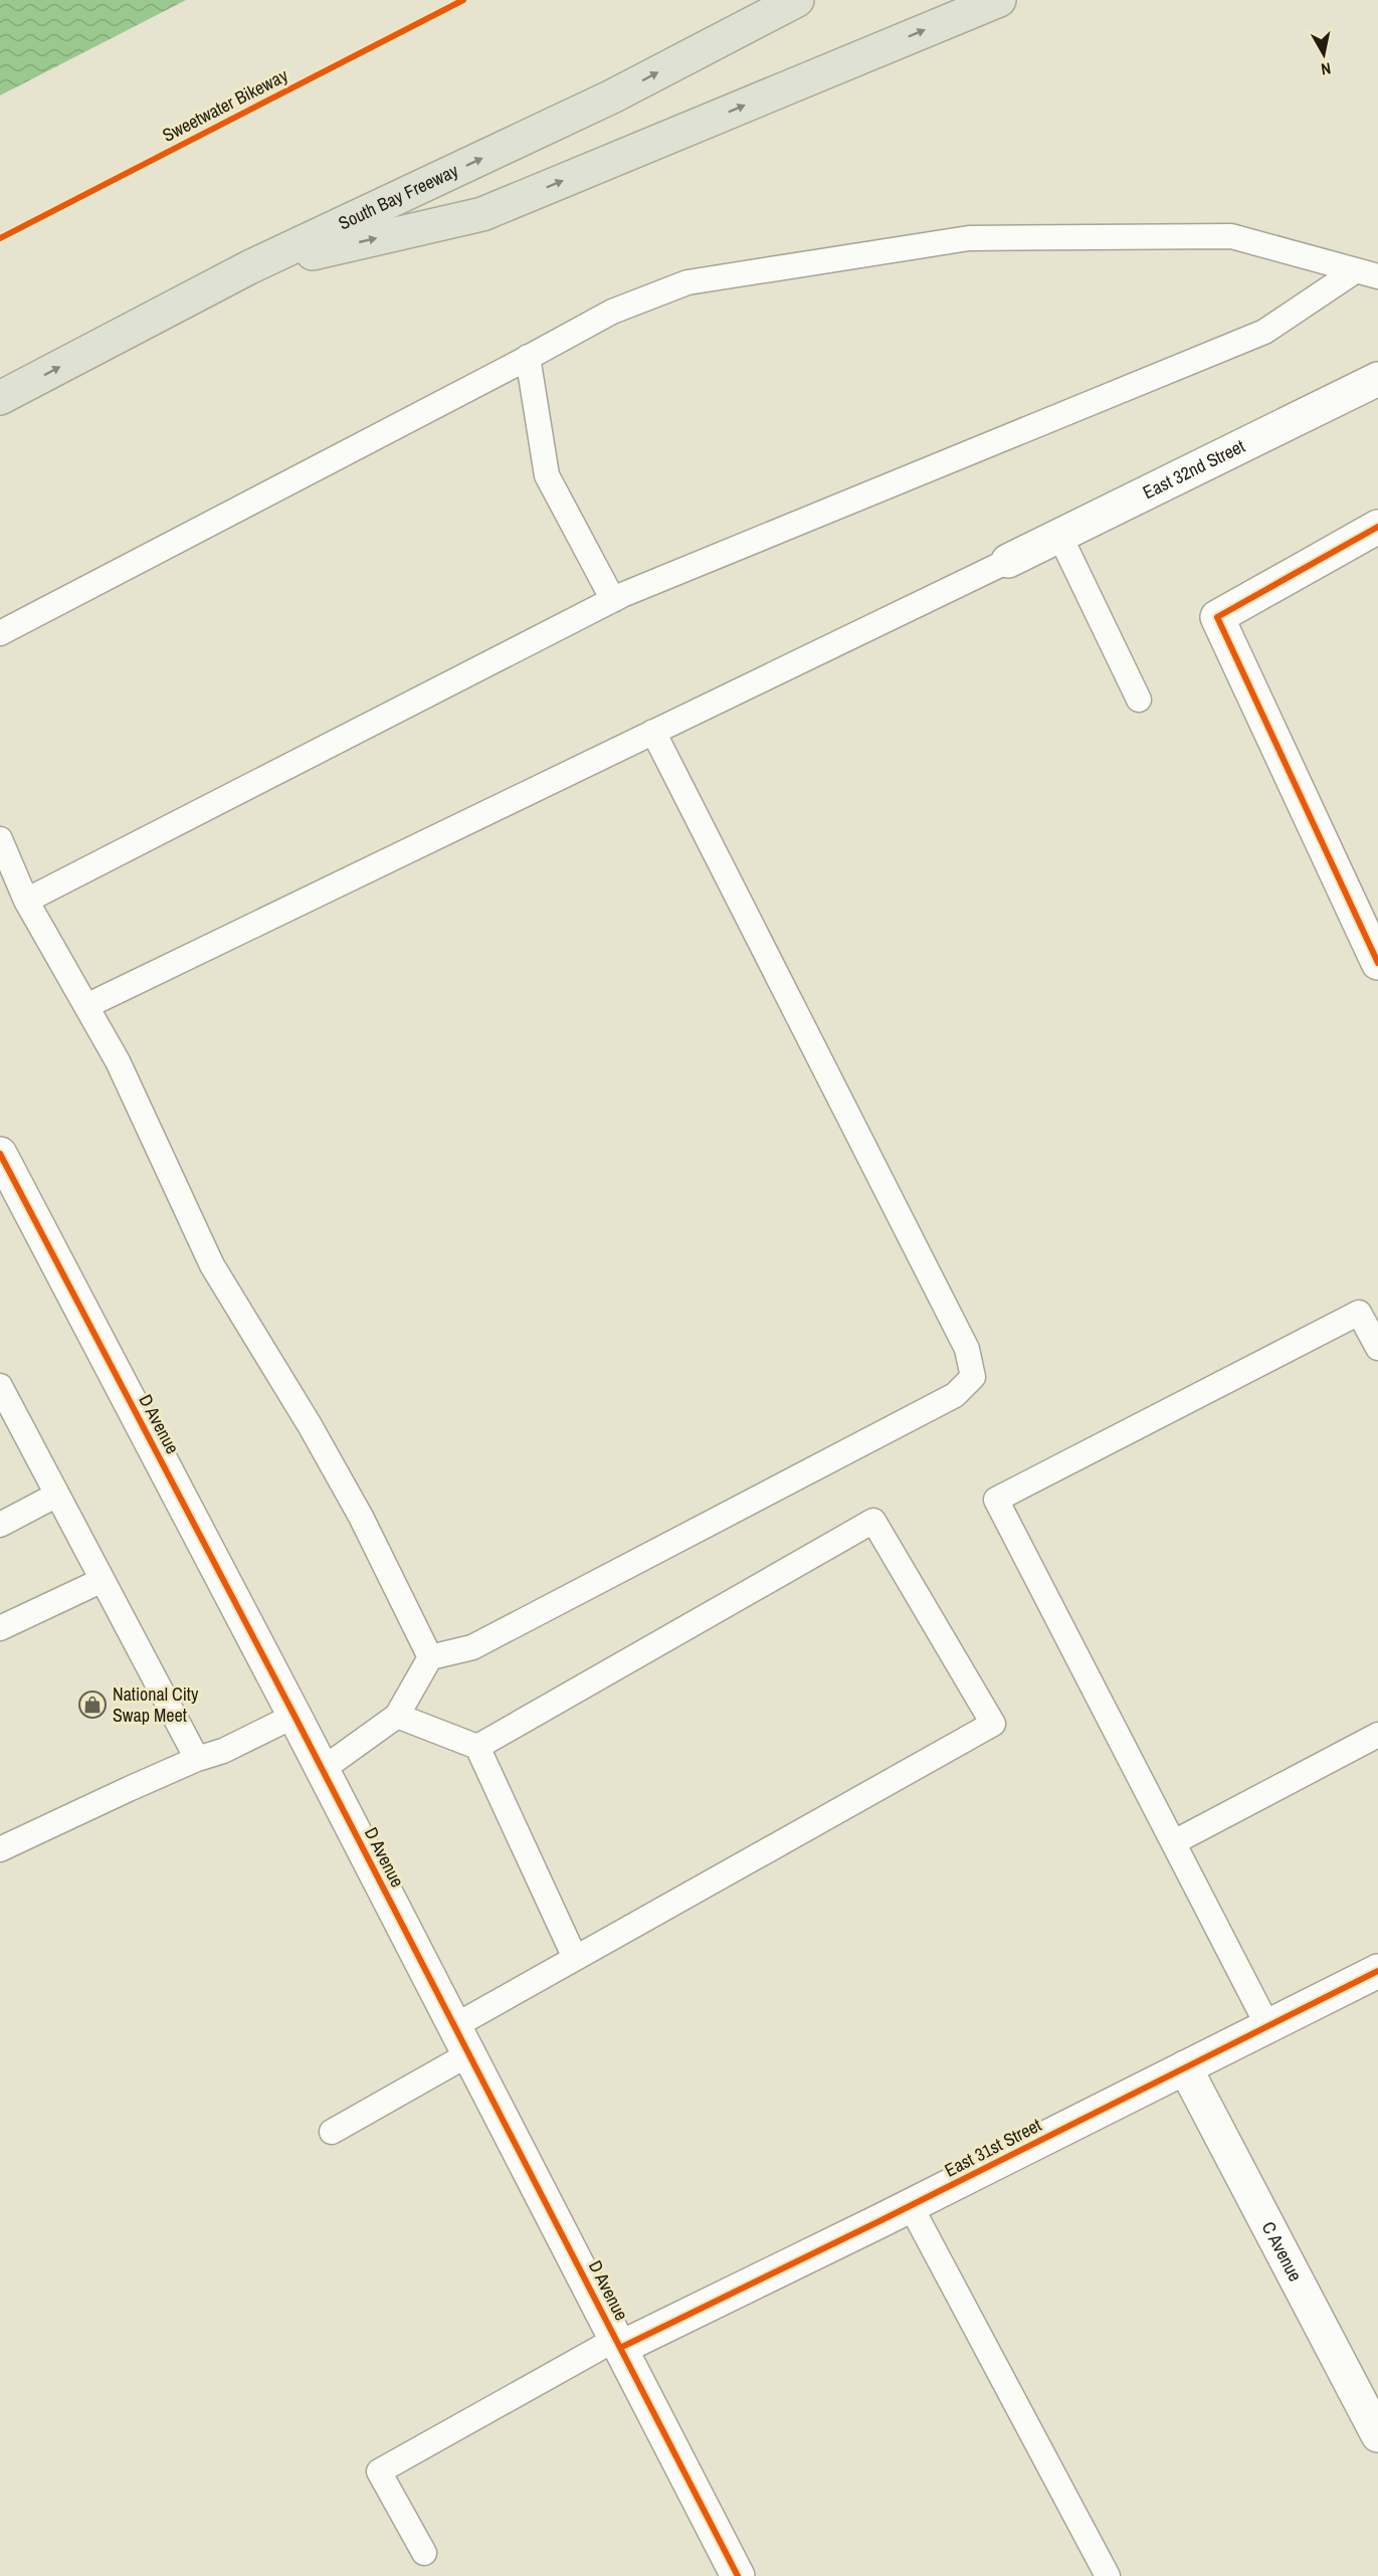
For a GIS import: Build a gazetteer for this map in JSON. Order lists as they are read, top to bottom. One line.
{"streets":{"highway":["South Bay Freeway"],"street":["East 32nd Street","D Avenue","East 31st Street","C Avenue"],"cycle path":["Sweetwater Bikeway"]},"crossings":[["D Avenue","East 31st Street"],["East 31st Street","C Avenue"]],"places":{"shop":["National City Swap Meet"]},"north":"bottom"}
